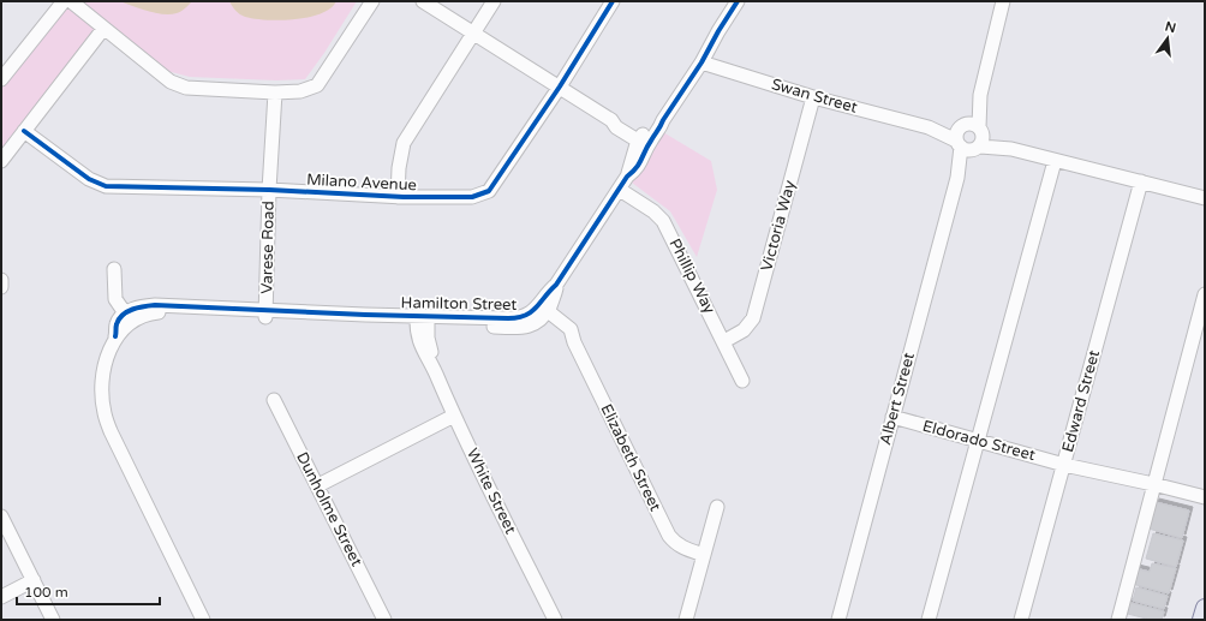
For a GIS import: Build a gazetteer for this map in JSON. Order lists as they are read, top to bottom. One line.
{"streets":{"street":["Swan Street","Milano Avenue","Victoria Way","Varese Road","Phillip Way","Hamilton Street","Albert Street","Edward Street","Eldorado Street","Elizabeth Street","White Street","Dunholme Street"]},"crossings":[["Swan Street","Victoria Way"],["Swan Street","Albert Street"],["Swan Street","Edward Street"],["Milano Avenue","Varese Road"],["Victoria Way","Phillip Way"],["Varese Road","Hamilton Street"],["Hamilton Street","Elizabeth Street"],["Hamilton Street","White Street"],["Albert Street","Eldorado Street"],["Edward Street","Eldorado Street"]],"scale_bar":"100 m","north":"top"}
